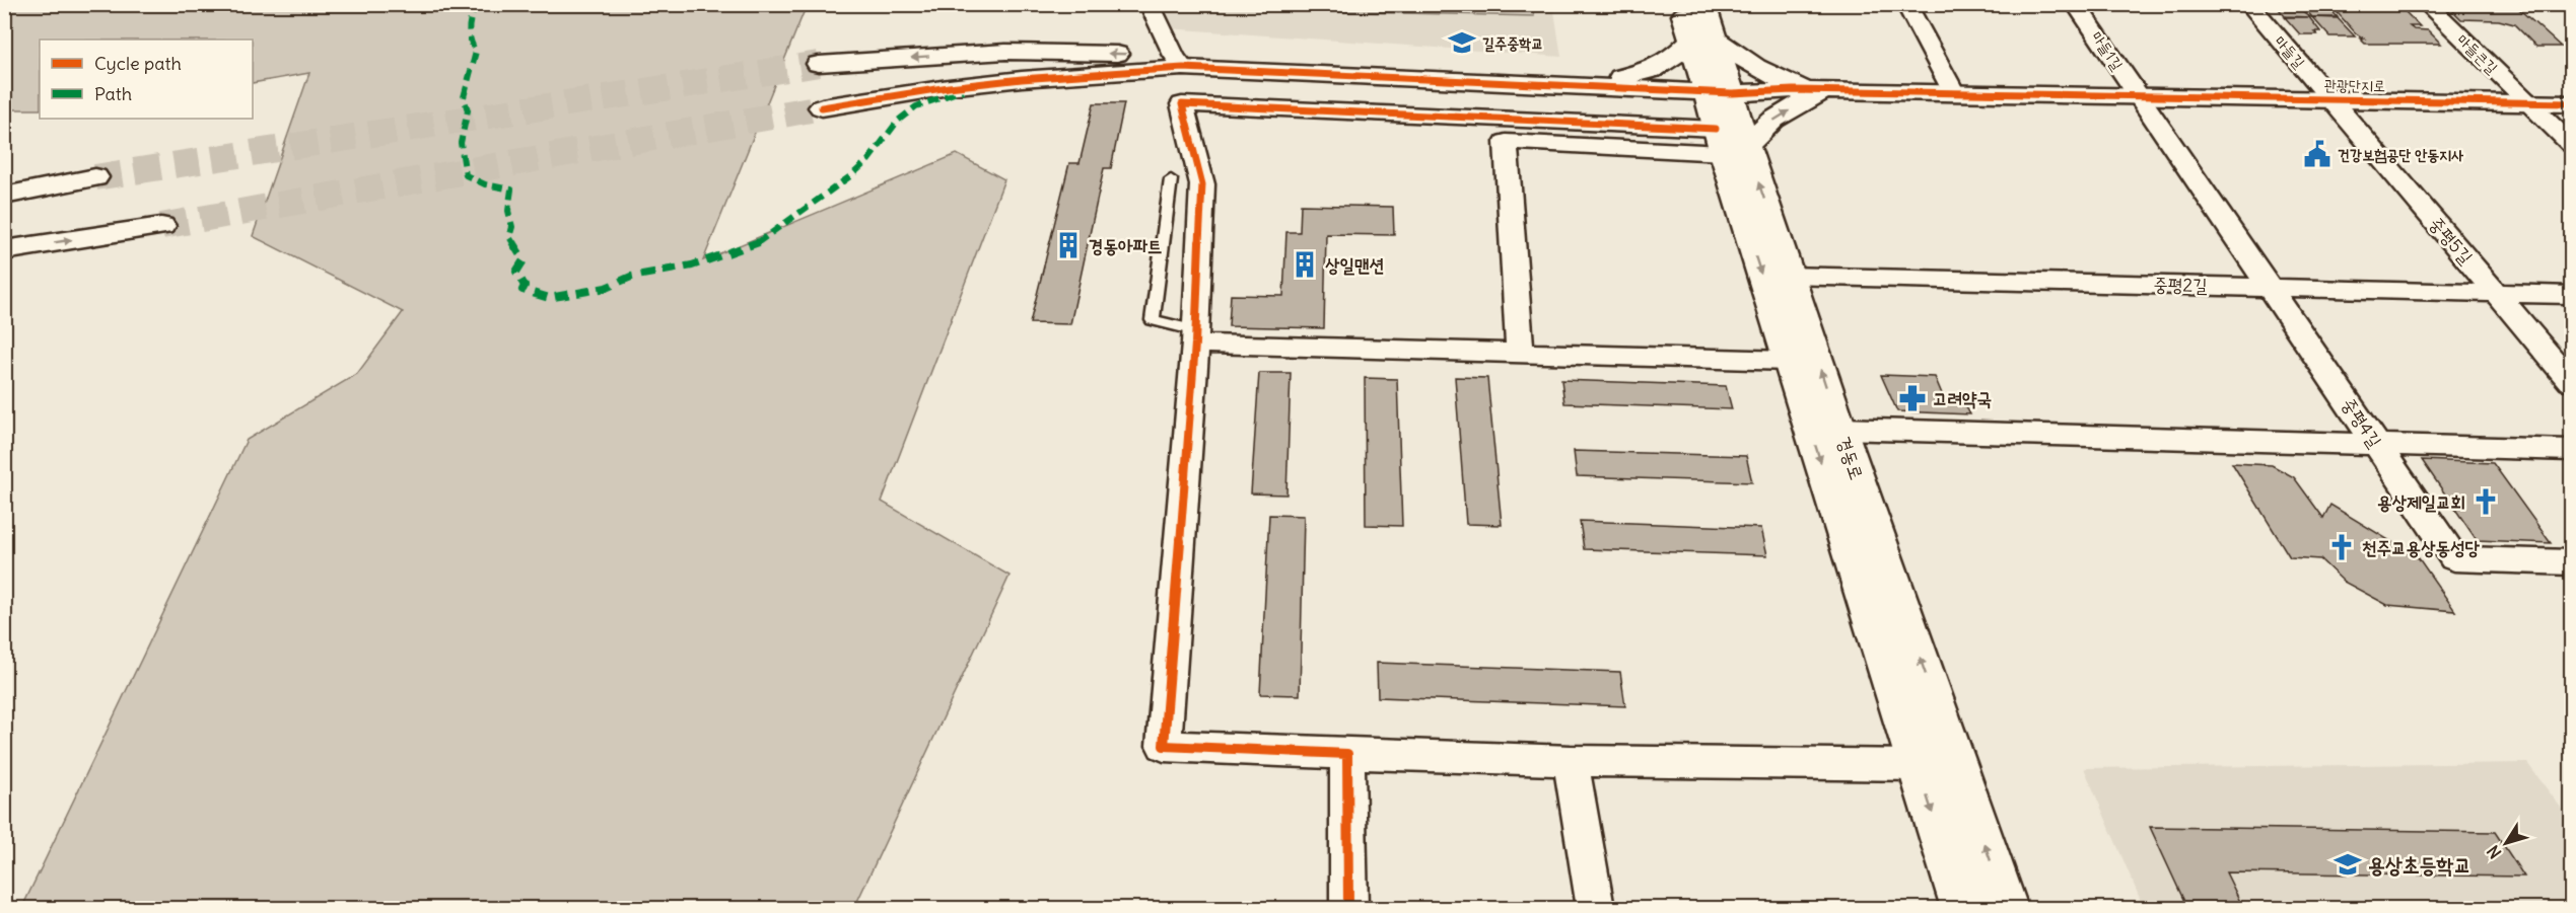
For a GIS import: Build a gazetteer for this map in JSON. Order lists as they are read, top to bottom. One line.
{"streets":{"street":["마들1길","마들길","마들큰길","관광단지로","중평5길","중평2길","중평4길","경동로"]},"crossings":[["마들1길","관광단지로"],["마들1길","중평2길"],["마들1길","중평4길"],["마들길","관광단지로"],["마들길","중평5길"],["마들큰길","관광단지로"],["관광단지로","중평5길"],["중평5길","중평2길"],["중평2길","중평4길"],["중평2길","경동로"]],"places":{"school or university":["길주중학교","용상초등학교"],"public building":["건강보험공단 안동지사"],"building":["경동아파트","상일맨션"],"pharmacy":["고려약국"],"church":["용상제일교회","천주교용상동성당"]},"legend":["Cycle path","Path"],"north":"bottom left"}
